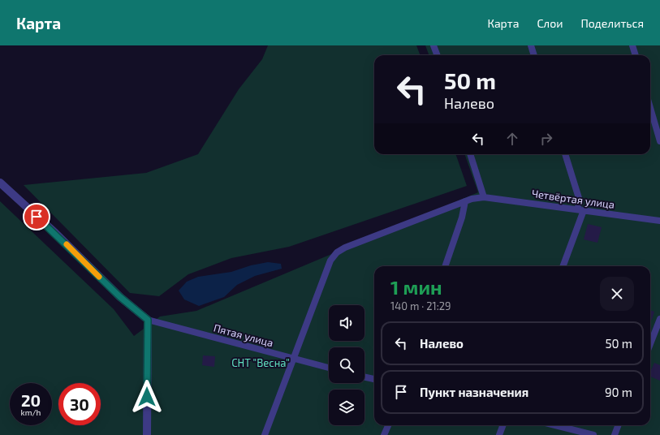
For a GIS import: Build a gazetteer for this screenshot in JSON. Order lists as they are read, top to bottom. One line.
{"streets":{"lane":["Четвёртая улица","Пятая улица"]},"crossings":[["Четвёртая улица","Пятая улица"]],"parks":["СНТ \"Весна\""],"page":{"header":"Карта","nav":["Карта","Слои","Поделиться"],"turn":["50 m","Налево"],"heading":["1 мин","140 m · 21:29"],"list":[{"name":"Налево","value":"50 m"},{"name":"Пункт назначения","value":"90 m"}],"speed":"20 km/h","limit":"30"}}
